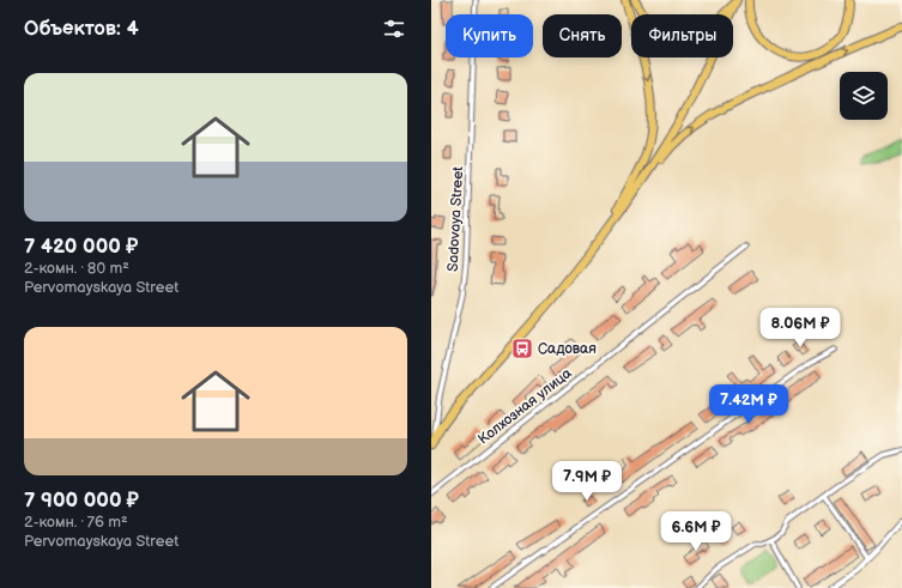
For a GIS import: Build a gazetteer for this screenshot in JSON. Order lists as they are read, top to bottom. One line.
{"streets":{"street":["Sadovaya Street","Колхозная улица"]},"places":{"bus stop":["Садовая"]},"page":{"heading":"Объектов: 4","chip":["Купить","Снять","Фильтры"],"list":[{"name":"7 420 000 ₽","note":"2-комн. · 80 m² · Pervomayskaya Street"},{"name":"7 900 000 ₽","note":"2-комн. · 76 m² · Pervomayskaya Street"}],"price":["8.06M ₽","7.42M ₽","7.9M ₽","6.6M ₽"]}}
